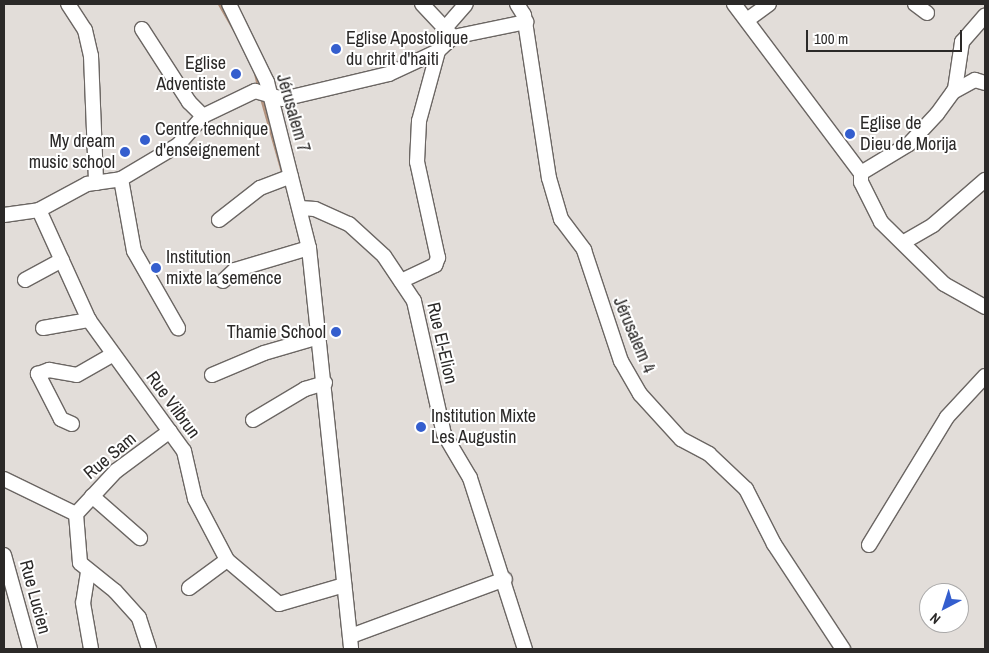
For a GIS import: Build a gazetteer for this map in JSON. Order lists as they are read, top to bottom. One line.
{"streets":{"street":["Jérusalem 7","Jérusalem 4","Rue El-Elion","Rue Vilbrun","Rue Sam","Rue Lucien"]},"crossings":[["Jérusalem 7","Rue El-Elion"],["Jérusalem 7","Rue Vilbrun"],["Rue Vilbrun","Rue Sam"]],"places":["Eglise Apostolique du chrit d'haiti","Eglise Adventiste","Eglise de Dieu de Morija","Centre technique d'enseignement","My dream music school","Institution mixte la semence","Thamie School","Institution Mixte Les Augustin"],"scale_bar":"100 m","north":"bottom left"}
